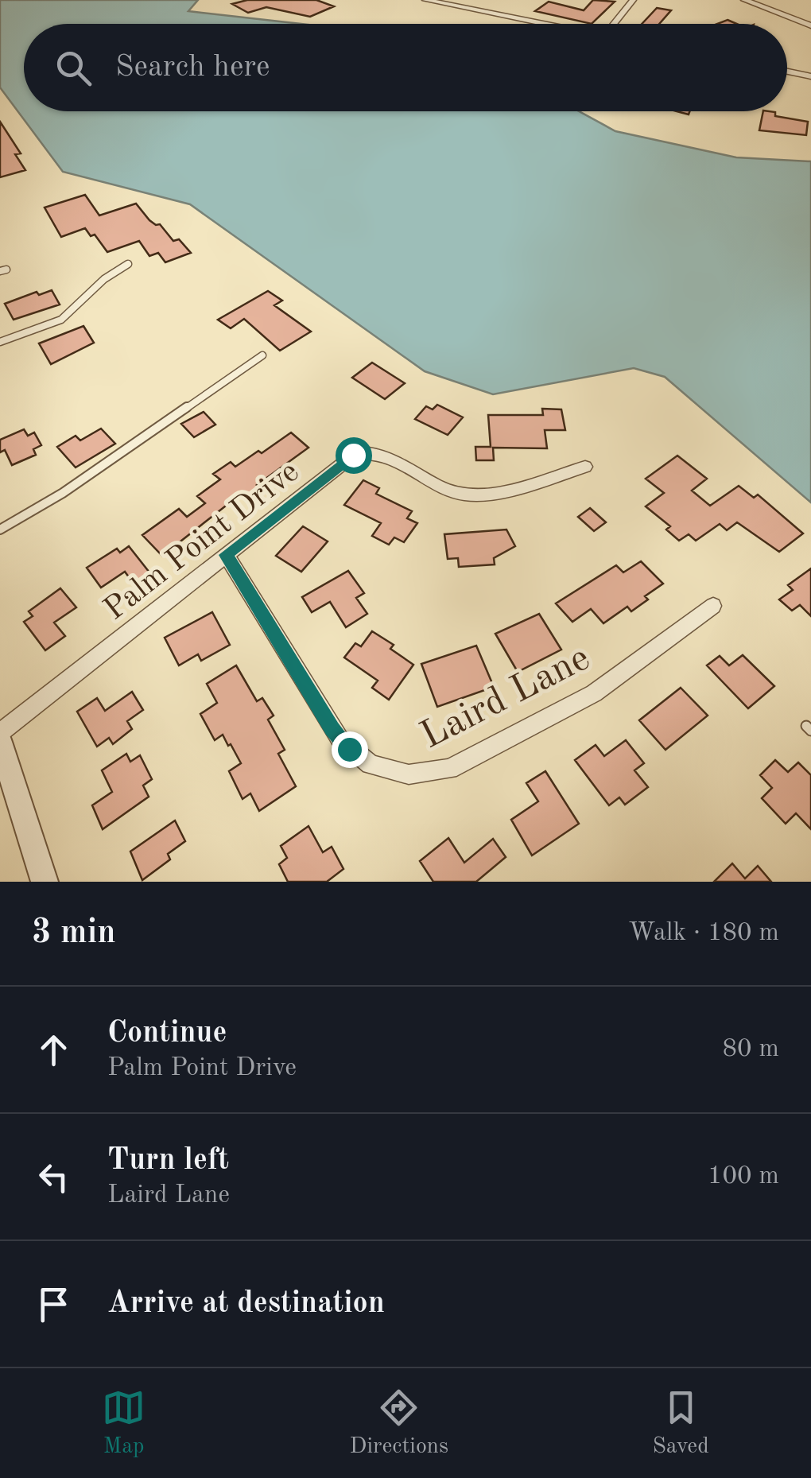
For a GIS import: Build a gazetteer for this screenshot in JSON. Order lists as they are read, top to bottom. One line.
{"streets":{"street":["Palm Point Drive","Laird Lane"]},"crossings":[["Palm Point Drive","Laird Lane"]],"page":{"search":"Search here","heading":["3 min","Walk · 180 m"],"list":[["Continue","Palm Point Drive","80 m"],["Turn left","Laird Lane","100 m"],"Arrive at destination"],"nav":["Map","Directions","Saved"]}}
